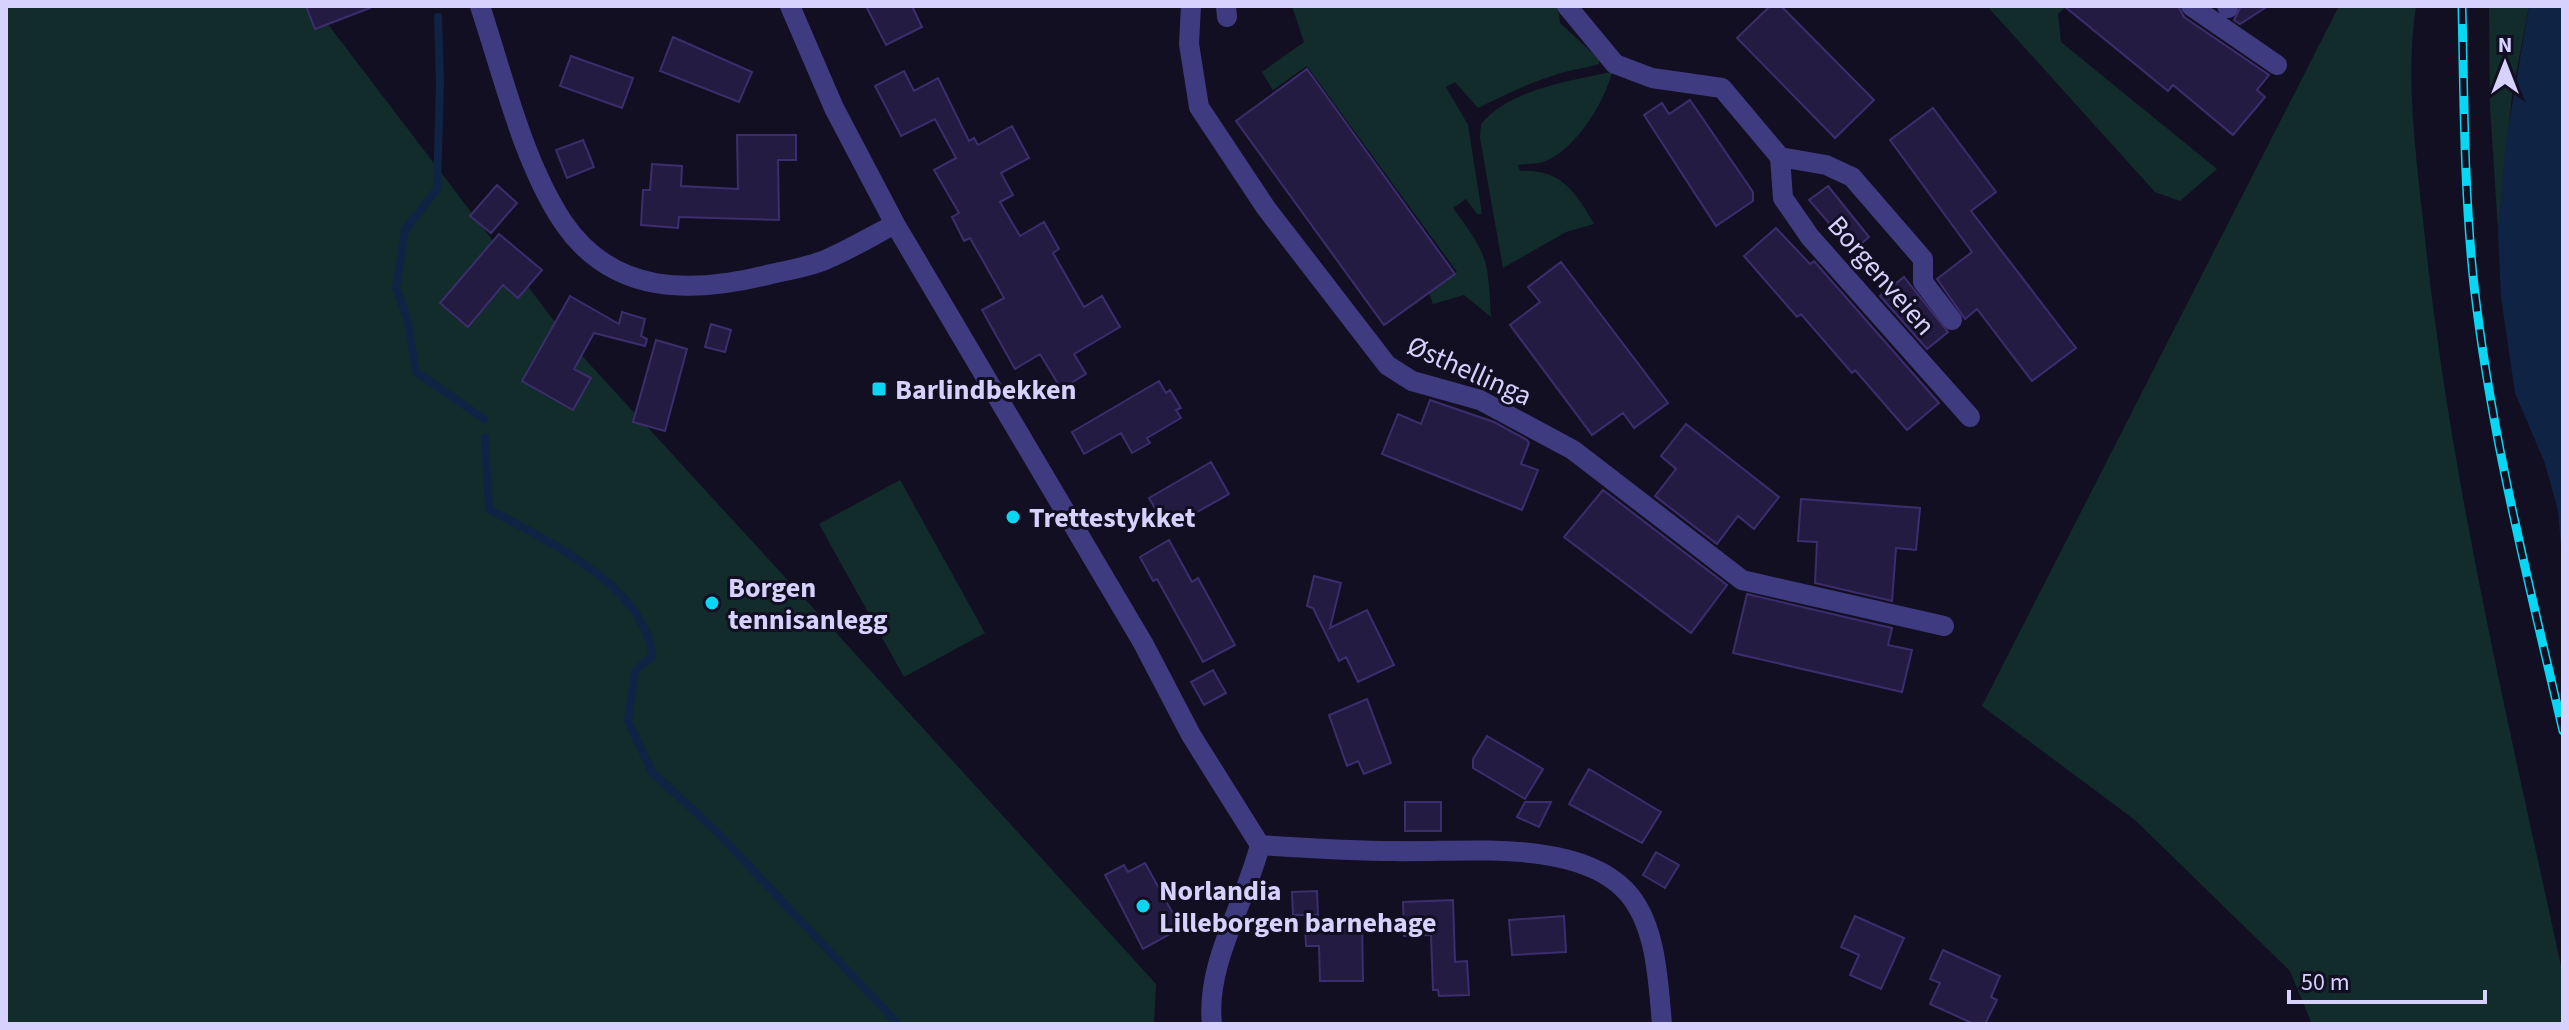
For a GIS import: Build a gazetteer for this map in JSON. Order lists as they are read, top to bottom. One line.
{"streets":{"street":["Borgenveien","Østhellinga"]},"places":{"transit":["Barlindbekken"],"other":["Trettestykket","Borgen tennisanlegg","Norlandia Lilleborgen barnehage"]},"scale_bar":"50 m","north":"top"}
